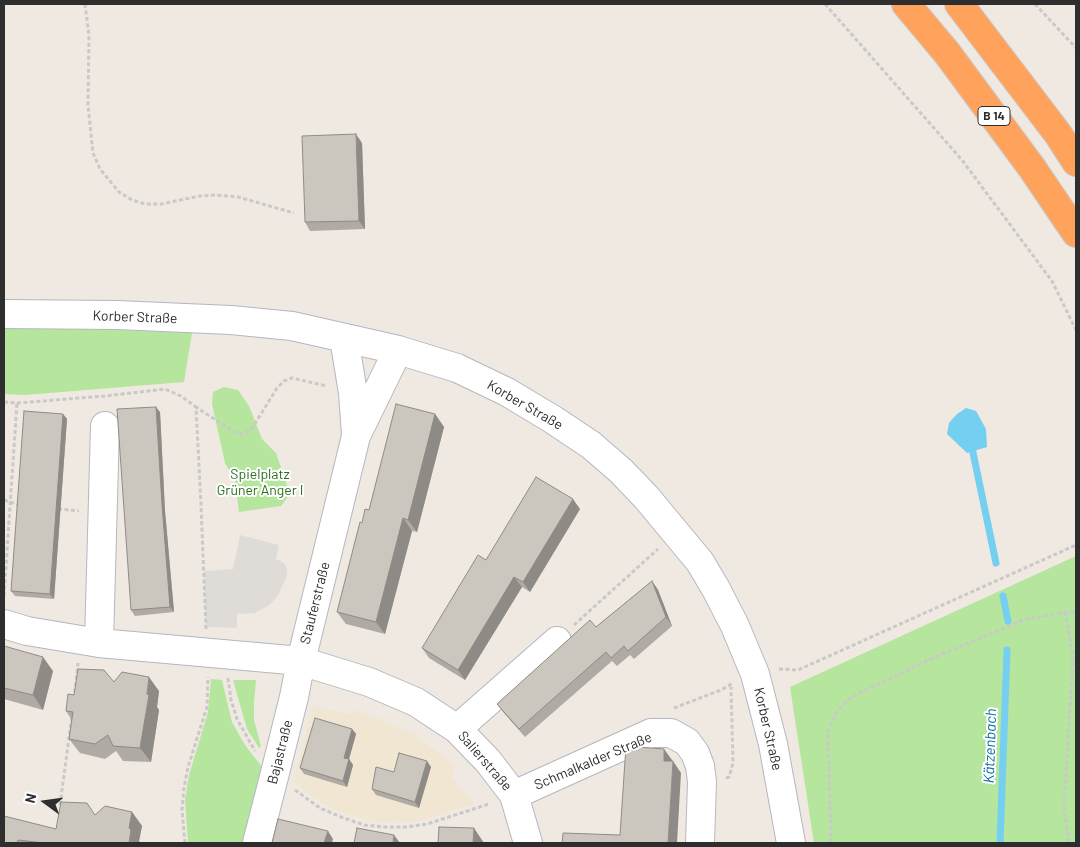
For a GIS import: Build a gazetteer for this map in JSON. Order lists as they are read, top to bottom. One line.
{"streets":{"highway":["B 14"],"street":["Korber Straße","Stauferstraße","Bajastraße","Salierstraße","Schmalkalder Straße"]},"crossings":[["Korber Straße","Stauferstraße"],["Stauferstraße","Bajastraße"],["Stauferstraße","Salierstraße"],["Bajastraße","Salierstraße"],["Salierstraße","Schmalkalder Straße"]],"water":["Kätzenbach"],"parks":["Spielplatz Grüner Anger I"],"north":"left"}
